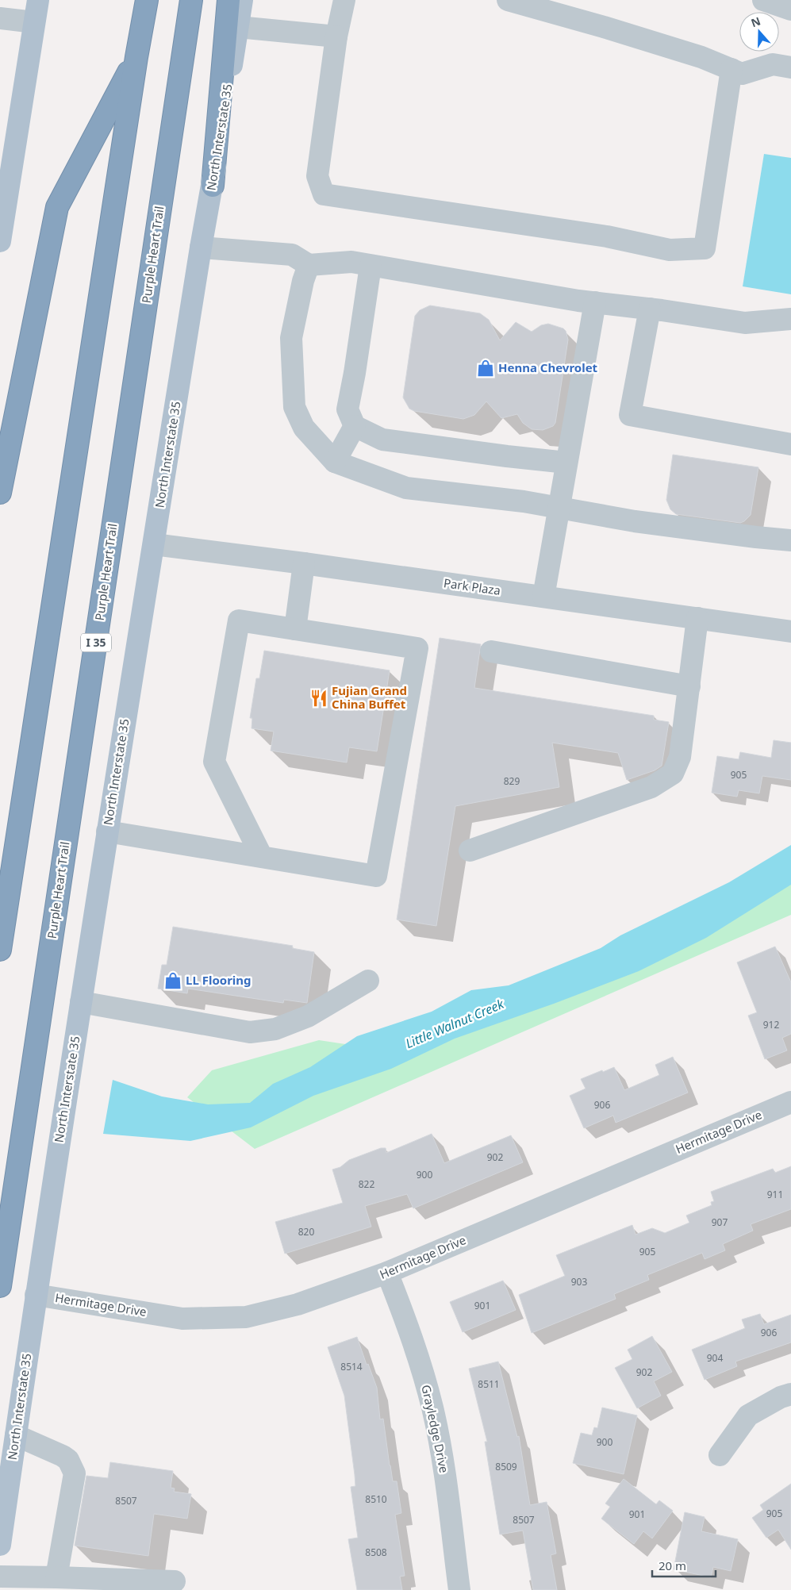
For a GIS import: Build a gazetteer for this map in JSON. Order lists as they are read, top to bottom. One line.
{"streets":{"highway":["Purple Heart Trail","I 35"],"main road":["North Interstate 35"],"street":["Park Plaza","Hermitage Drive","Grayledge Drive"]},"crossings":[["North Interstate 35","Park Plaza"],["North Interstate 35","Hermitage Drive"],["Hermitage Drive","Grayledge Drive"]],"water":["Little Walnut Creek"],"places":{"shop":["Henna Chevrolet","LL Flooring"],"restaurant":["Fujian Grand China Buffet"]},"house_numbers":["905","829","912","906","902","900","822","911","907","820","905","903","901","906","904","8514","902","8511","900","8509","8510","8507","905","901","8507","8508"],"scale_bar":"20 m","north":"top"}
